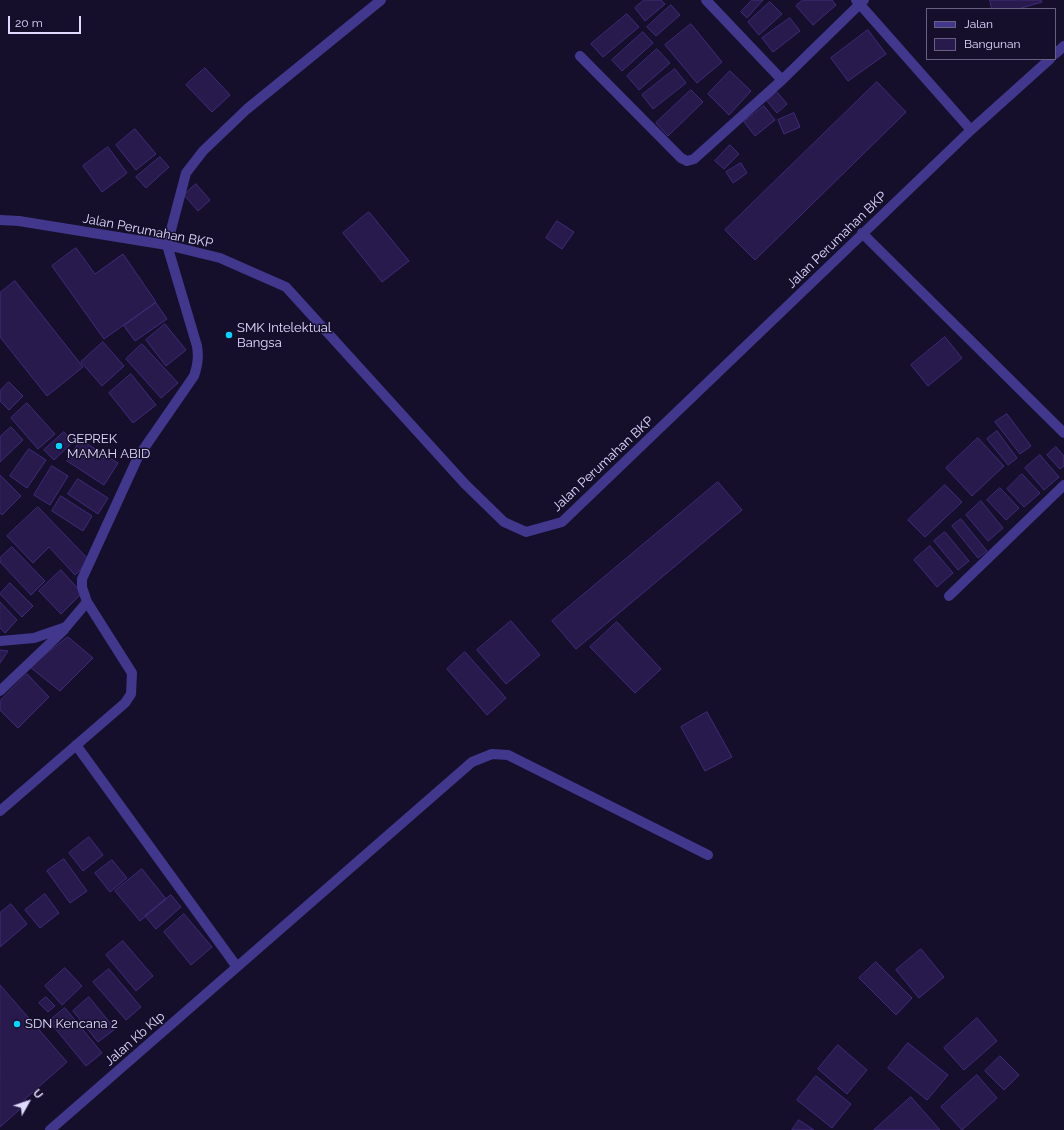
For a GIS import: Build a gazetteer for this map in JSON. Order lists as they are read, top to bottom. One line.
{"streets":{"street":["Jalan Perumahan BKP","Jalan Kb Klp"]},"places":["SMK Intelektual Bangsa","GEPREK MAMAH ABID","SDN Kencana 2"],"legend":["Jalan","Bangunan"],"scale_bar":"20 m","north":"top right"}
